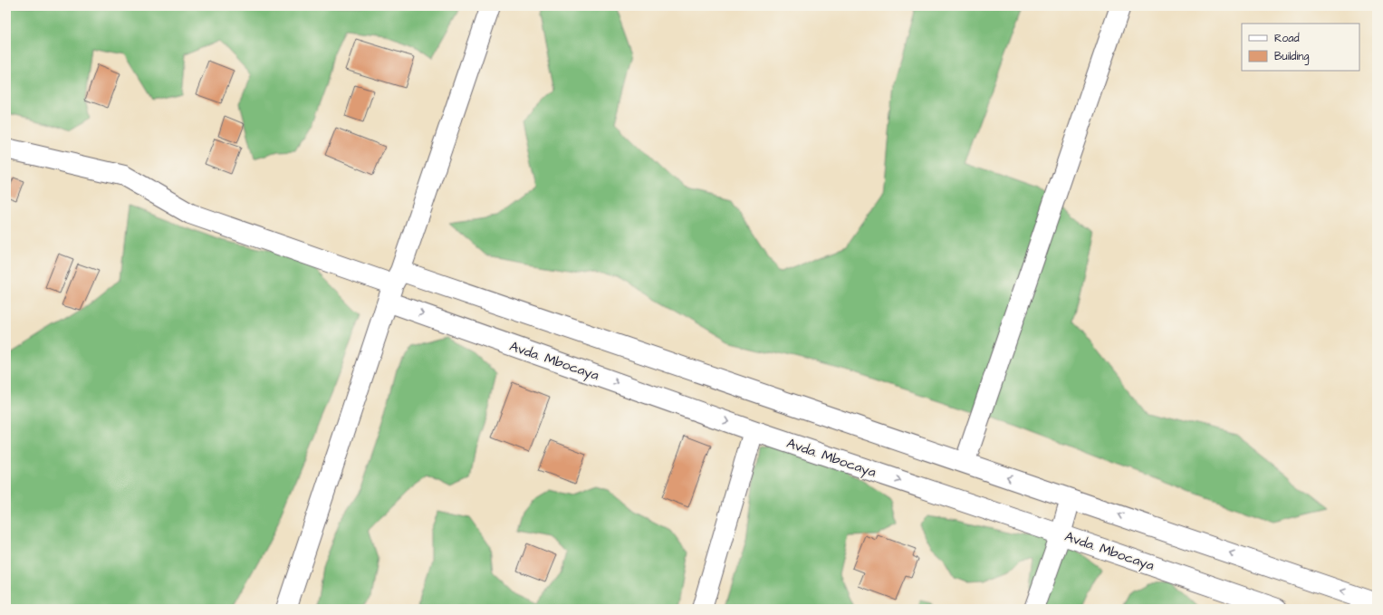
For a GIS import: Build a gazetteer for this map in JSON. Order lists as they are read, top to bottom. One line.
{"streets":{"street":["Avda. Mbocaya"]},"legend":["Road","Building"]}
